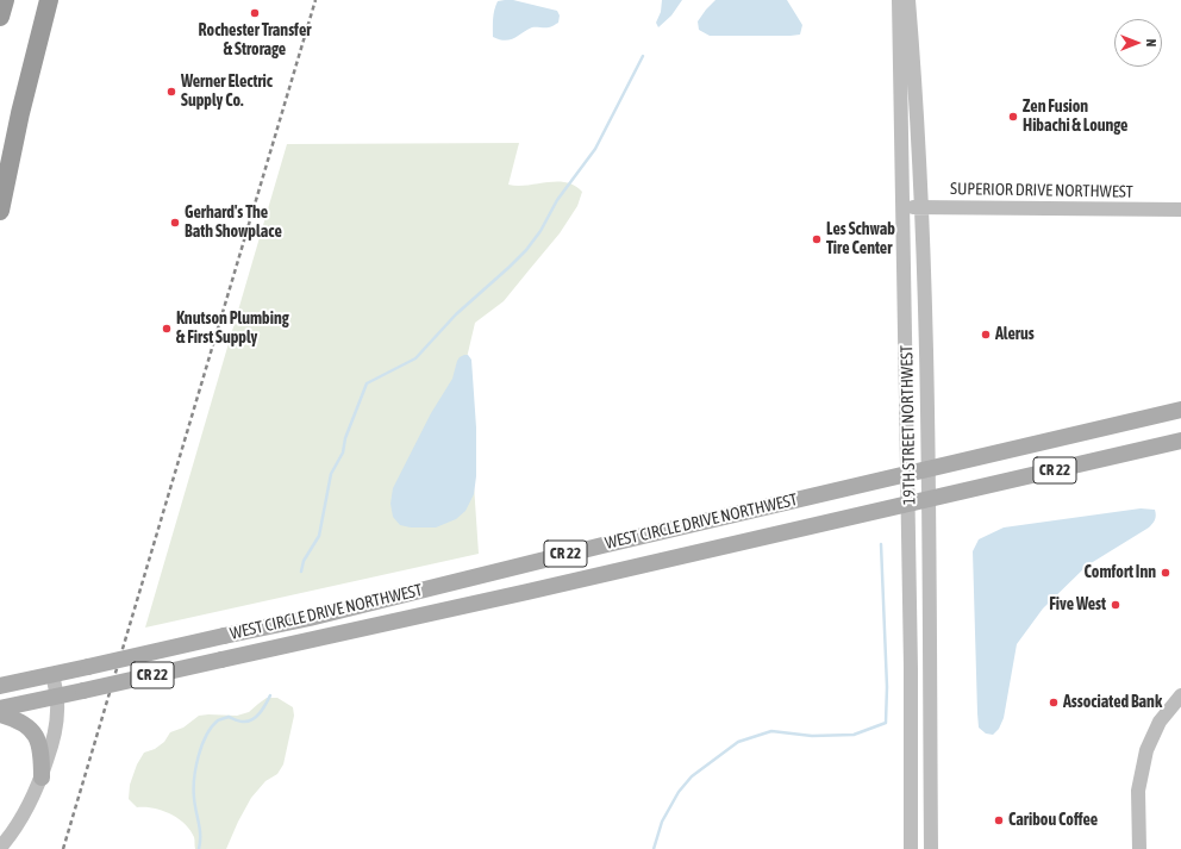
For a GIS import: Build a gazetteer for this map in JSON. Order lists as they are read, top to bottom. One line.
{"streets":{"main road":["CR 22","WEST CIRCLE DRIVE NORTHWEST"],"street":["SUPERIOR DRIVE NORTHWEST","19TH STREET NORTHWEST"]},"crossings":[["SUPERIOR DRIVE NORTHWEST","19TH STREET NORTHWEST"],["19TH STREET NORTHWEST","WEST CIRCLE DRIVE NORTHWEST"]],"places":["Rochester Transfer & Strorage","Werner Electric Supply Co.","Zen Fusion Hibachi & Lounge","Gerhard's The Bath Showplace","Les Schwab Tire Center","Knutson Plumbing & First Supply","Alerus","Comfort Inn","Five West","Associated Bank","Caribou Coffee"],"north":"right"}
